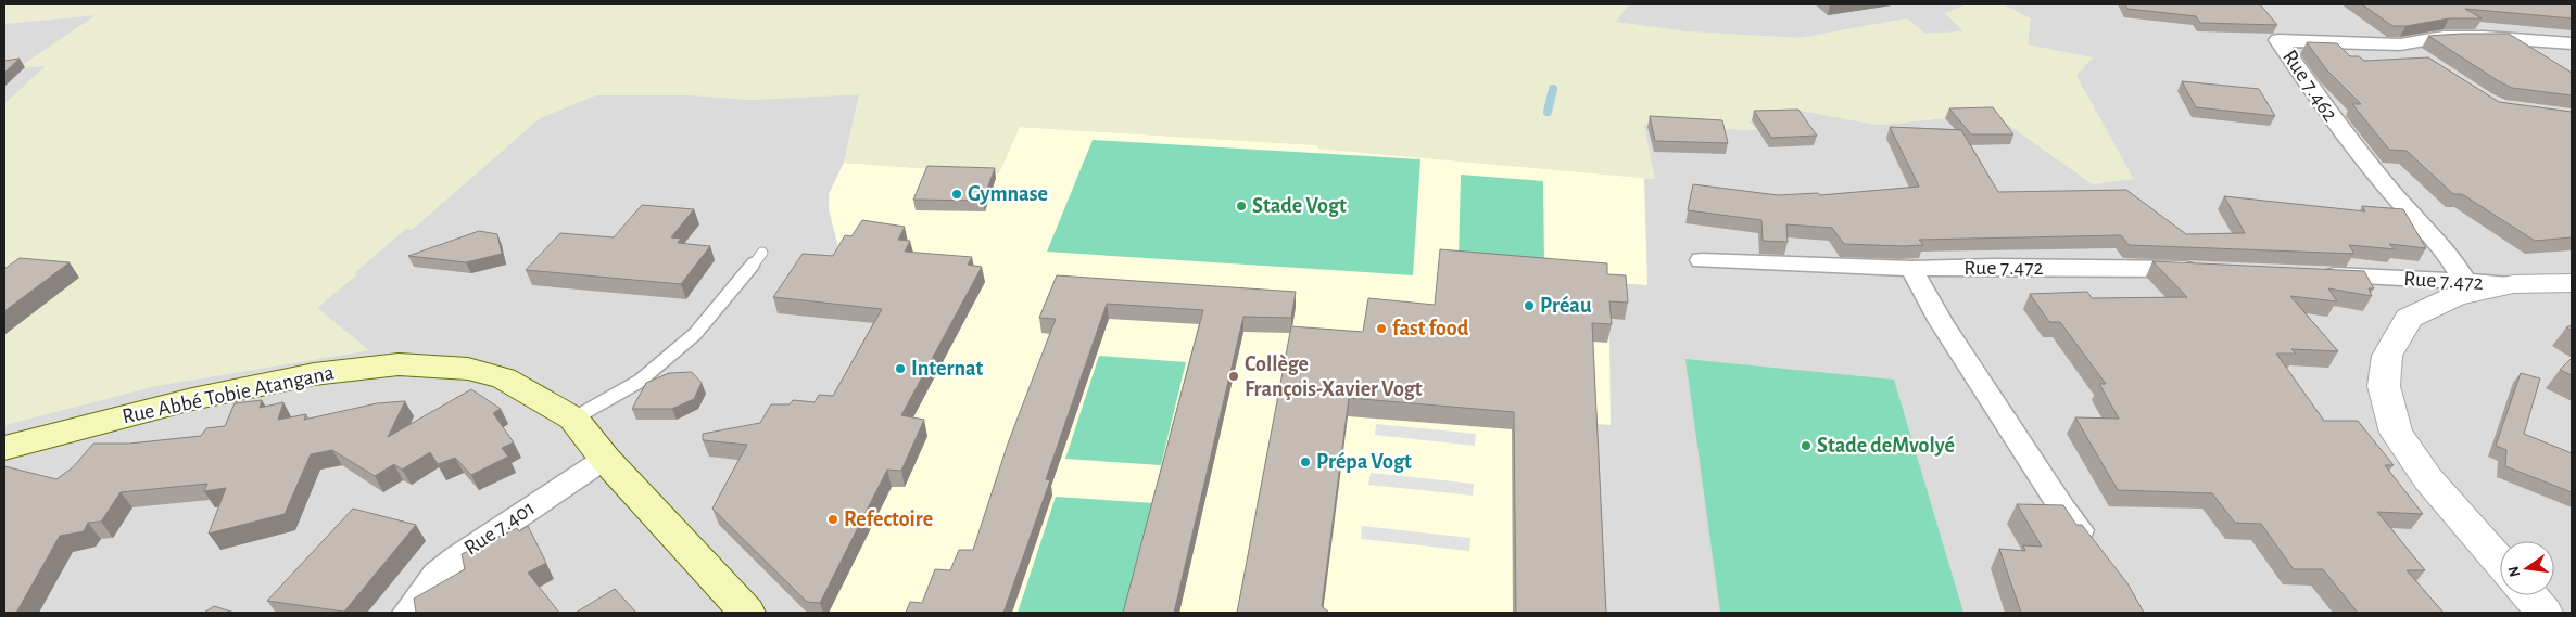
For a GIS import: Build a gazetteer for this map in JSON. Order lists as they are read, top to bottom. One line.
{"streets":{"main road":["Rue Abbé Tobie Atangana"],"street":["Rue 7.462","Rue 7.472","Rue 7.401"]},"crossings":[["Rue 7.462","Rue 7.472"],["Rue Abbé Tobie Atangana","Rue 7.401"]],"places":["Gymnase","Stade Vogt","Préau","fast food","Internat","Collège François-Xavier Vogt","Stade deMvolyé","Prépa Vogt","Refectoire"],"north":"left"}
